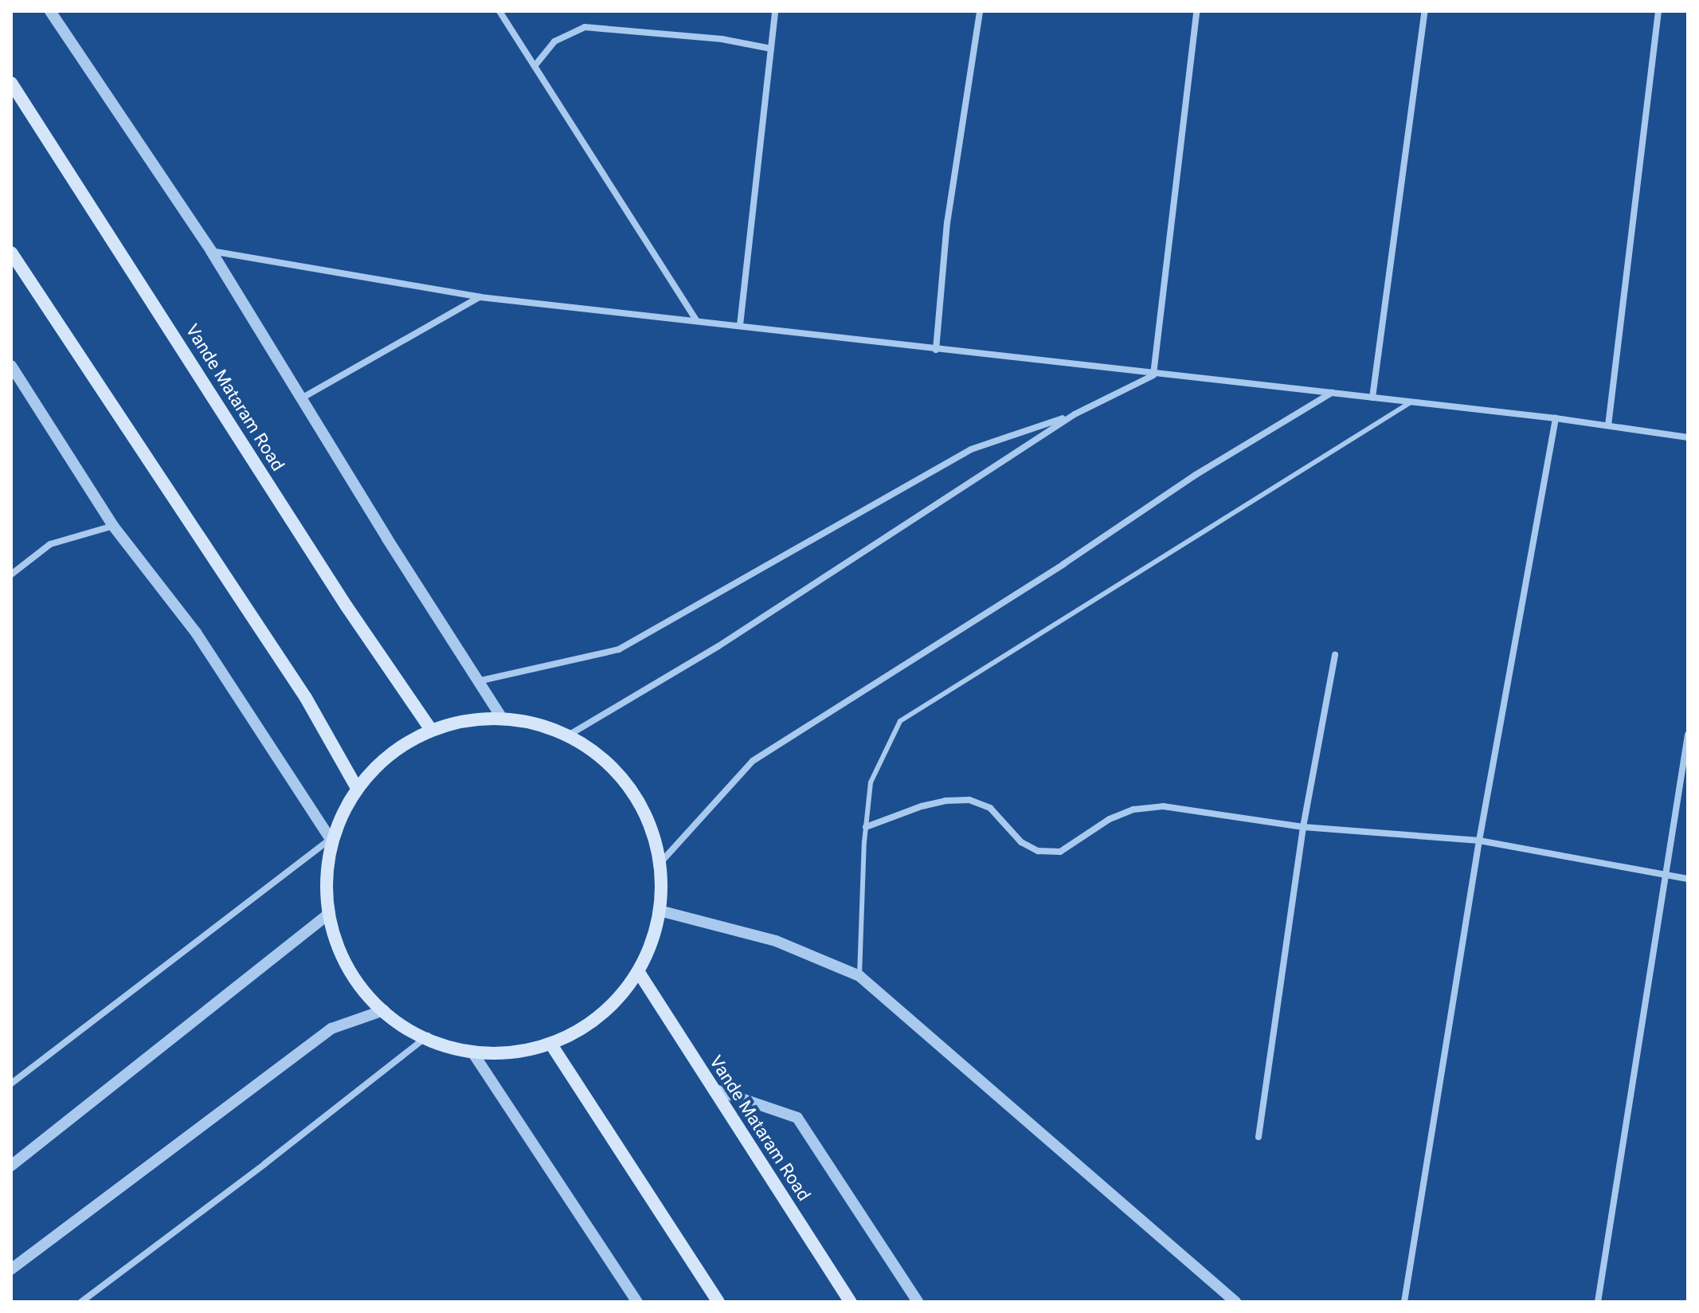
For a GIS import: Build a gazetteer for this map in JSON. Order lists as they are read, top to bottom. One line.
{"streets":{"main road":["Vande Mataram Road"]}}
